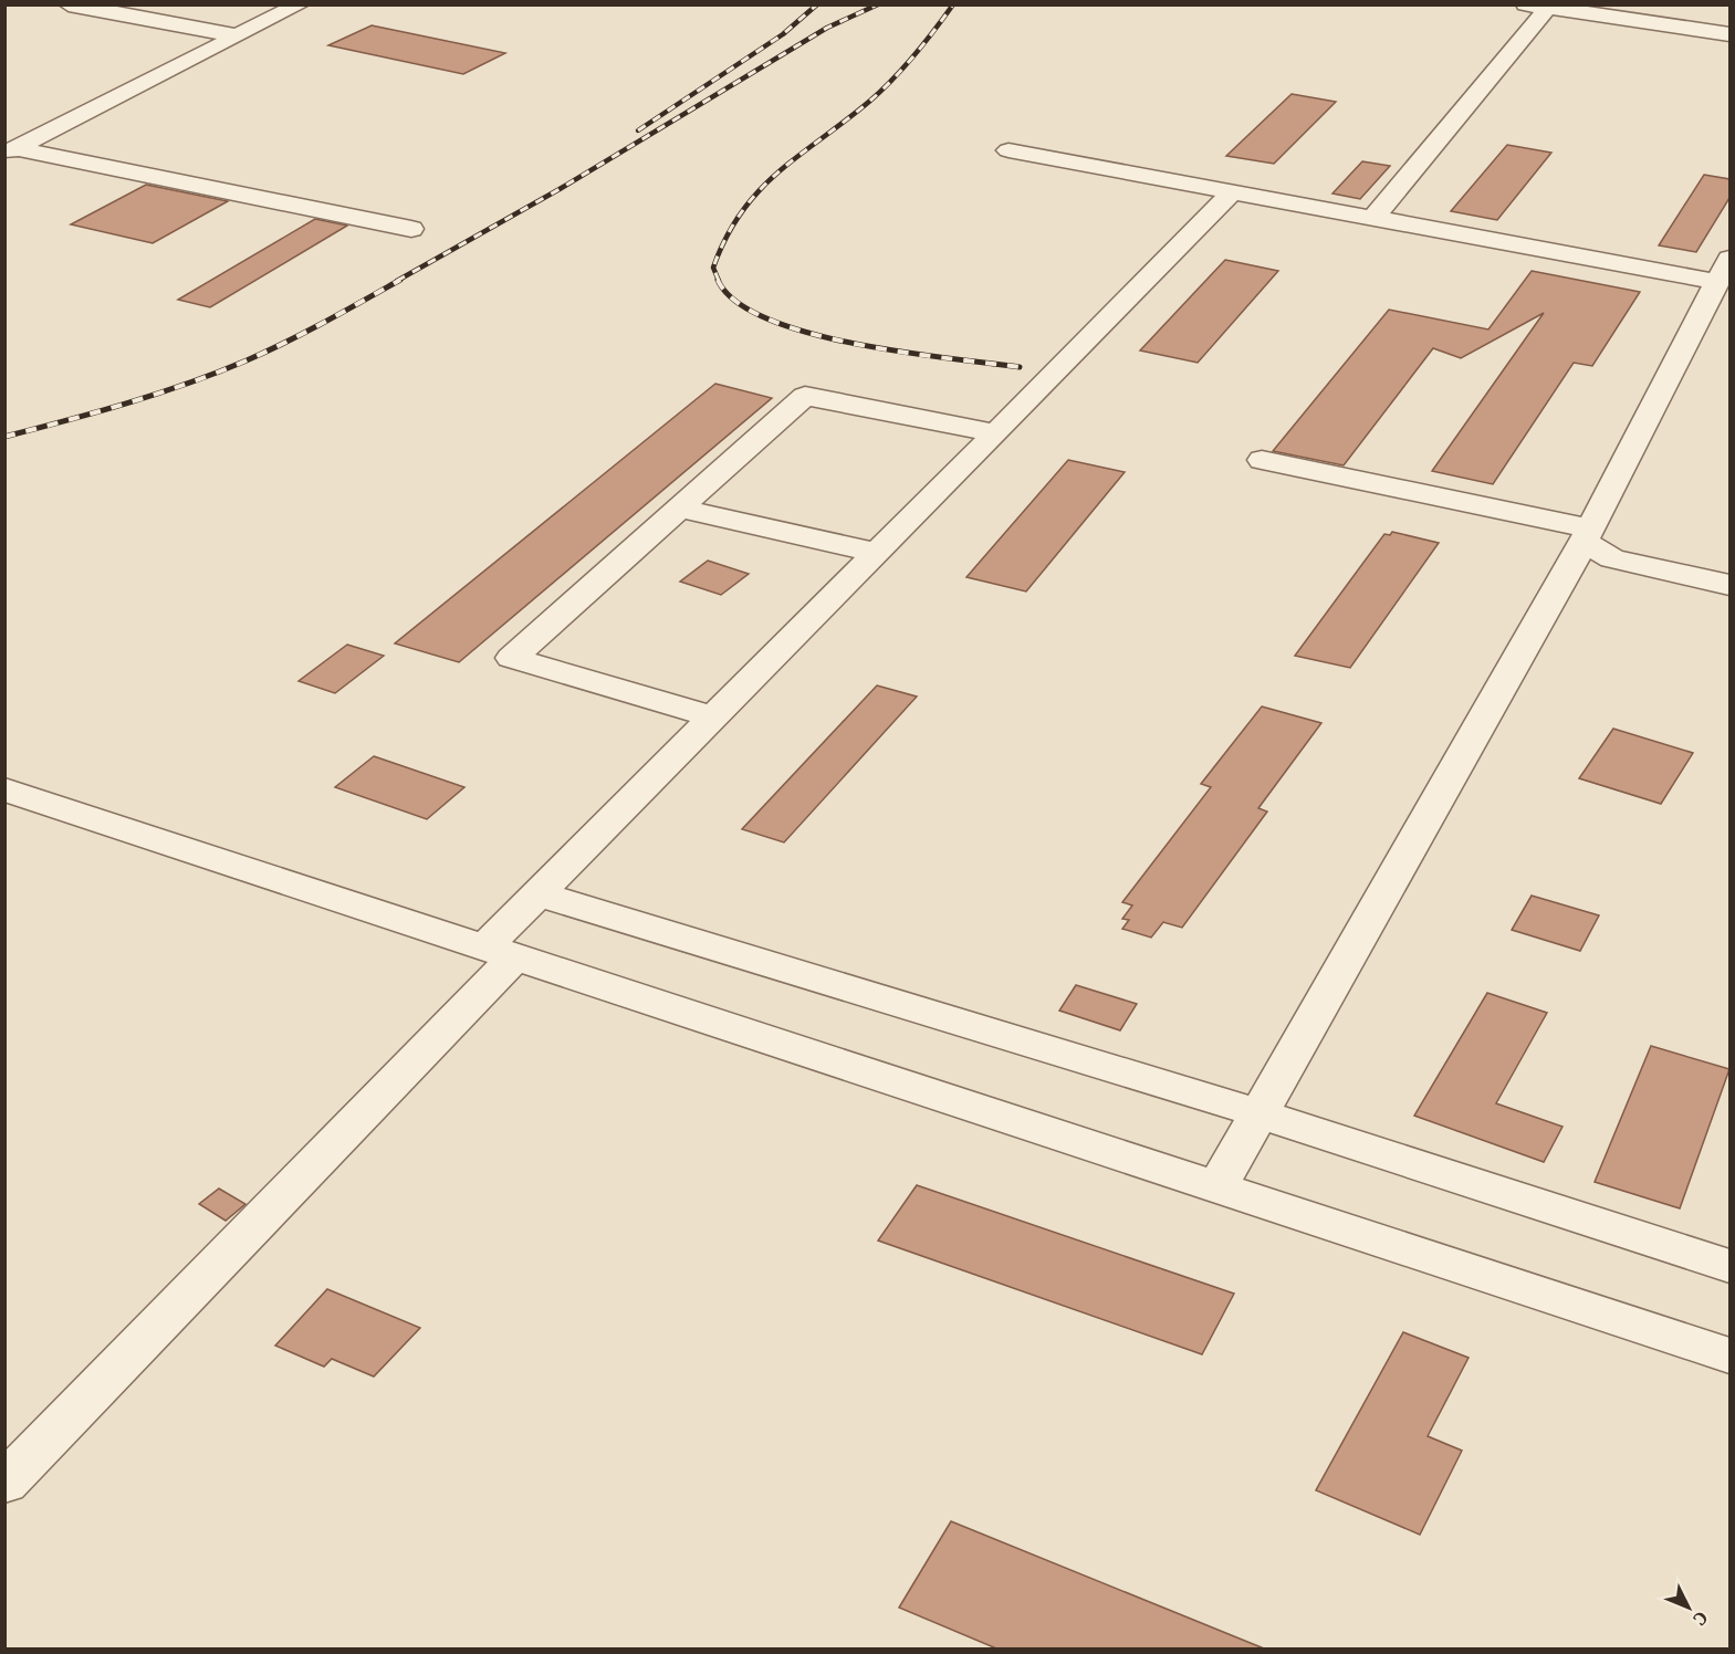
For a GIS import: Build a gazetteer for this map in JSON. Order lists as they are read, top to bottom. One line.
{"north":"bottom right"}
